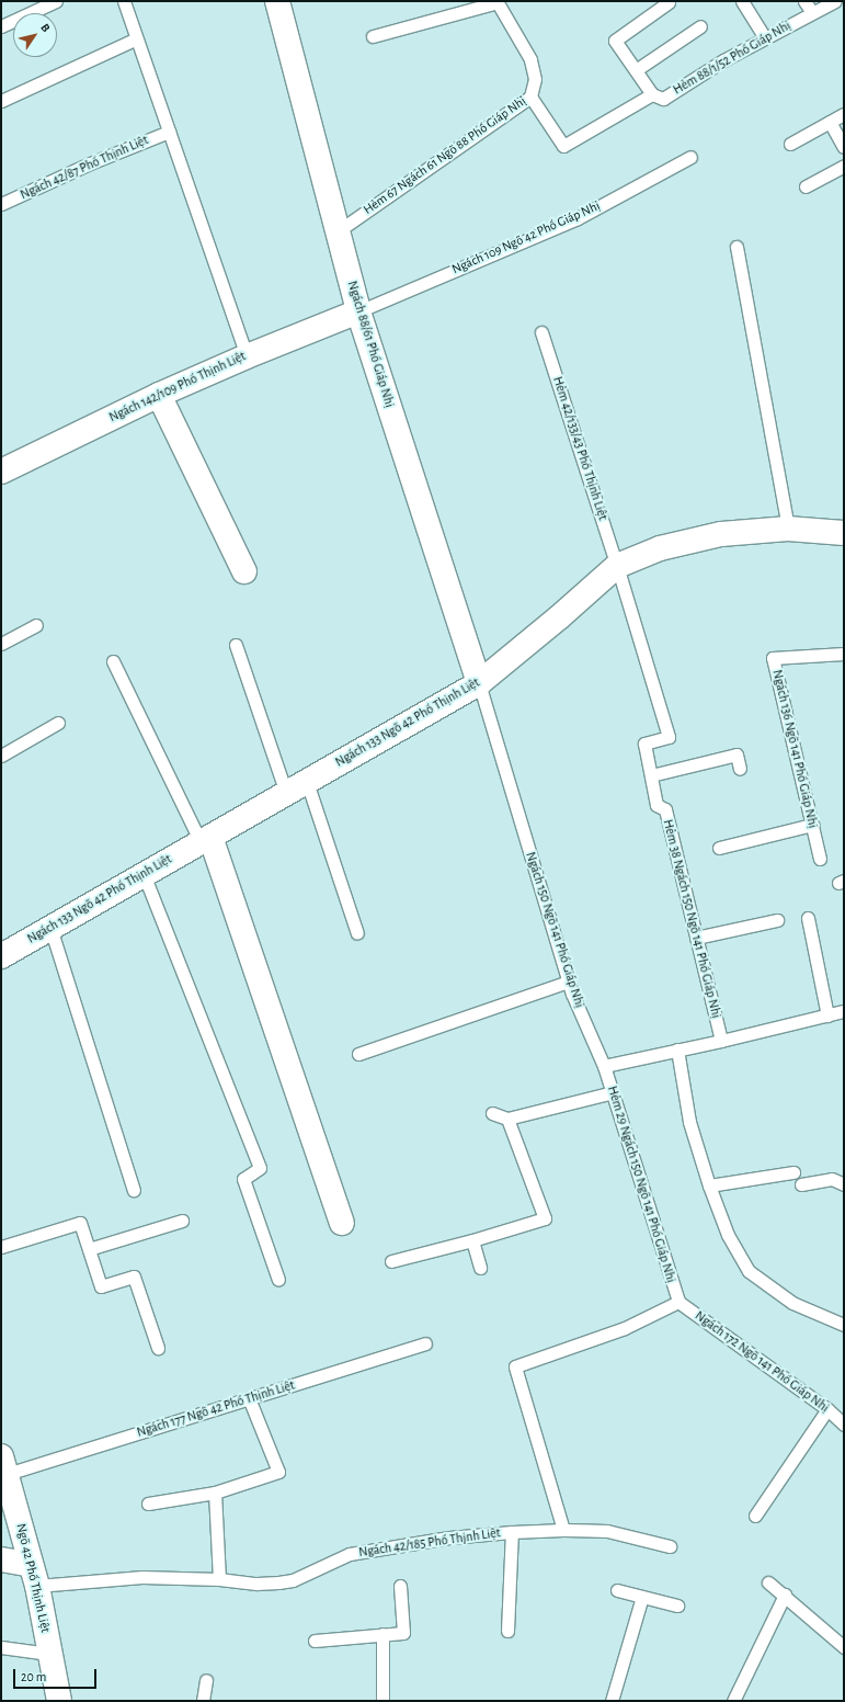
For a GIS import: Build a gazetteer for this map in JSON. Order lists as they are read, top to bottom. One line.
{"streets":{"street":["Ngách 88/61 Phố Giáp Nhị","Ngách 142/109 Phố Thịnh Liệt","Ngách 133 Ngõ 42 Phố Thịnh Liệt","Ngõ 42 Phố Thịnh Liệt"],"lane":["Hẻm 88/1/52 Phố Giáp Nhị","Hẻm 67 Ngách 61 Ngõ 88 Phố Giáp Nhị","Ngách 42/87 Phố Thịnh Liệt","Ngách 109 Ngõ 42 Phố Giáp Nhị","Hẻm 42/133/43 Phố Thịnh Liệt","Ngách 136 Ngõ 141 Phố Giáp Nhị","Hẻm 38 Ngách 150 Ngõ 141 Phố Giáp Nhị","Ngách 150 Ngõ 141 Phố Giáp Nhị","Hẻm 29 Ngách 150 Ngõ 141 Phố Giáp Nhị","Ngách 172 Ngõ 141 Phố Giáp Nhị","Ngách 177 Ngõ 42 Phố Thịnh Liệt","Ngách 42/185 Phố Thįnh Liệt"]},"crossings":[["Hẻm 67 Ngách 61 Ngõ 88 Phố Giáp Nhị","Ngách 88/61 Phố Giáp Nhị"],["Ngách 109 Ngõ 42 Phố Giáp Nhị","Ngách 88/61 Phố Giáp Nhị"],["Ngách 109 Ngõ 42 Phố Giáp Nhị","Ngách 142/109 Phố Thịnh Liệt"],["Ngách 88/61 Phố Giáp Nhị","Ngách 142/109 Phố Thịnh Liệt"],["Ngách 88/61 Phố Giáp Nhị","Ngách 133 Ngõ 42 Phố Thịnh Liệt"],["Ngách 88/61 Phố Giáp Nhị","Ngách 150 Ngõ 141 Phố Giáp Nhị"],["Hẻm 42/133/43 Phố Thịnh Liệt","Ngách 133 Ngõ 42 Phố Thịnh Liệt"],["Hẻm 42/133/43 Phố Thịnh Liệt","Hẻm 38 Ngách 150 Ngõ 141 Phố Giáp Nhị"],["Ngách 133 Ngõ 42 Phố Thịnh Liệt","Hẻm 38 Ngách 150 Ngõ 141 Phố Giáp Nhị"],["Ngách 133 Ngõ 42 Phố Thịnh Liệt","Ngách 150 Ngõ 141 Phố Giáp Nhị"],["Ngách 150 Ngõ 141 Phố Giáp Nhị","Hẻm 29 Ngách 150 Ngõ 141 Phố Giáp Nhị"],["Hẻm 29 Ngách 150 Ngõ 141 Phố Giáp Nhị","Ngách 172 Ngõ 141 Phố Giáp Nhị"],["Ngách 177 Ngõ 42 Phố Thịnh Liệt","Ngõ 42 Phố Thịnh Liệt"],["Ngách 42/185 Phố Thįnh Liệt","Ngõ 42 Phố Thịnh Liệt"]],"scale_bar":"20 m","north":"top right"}
